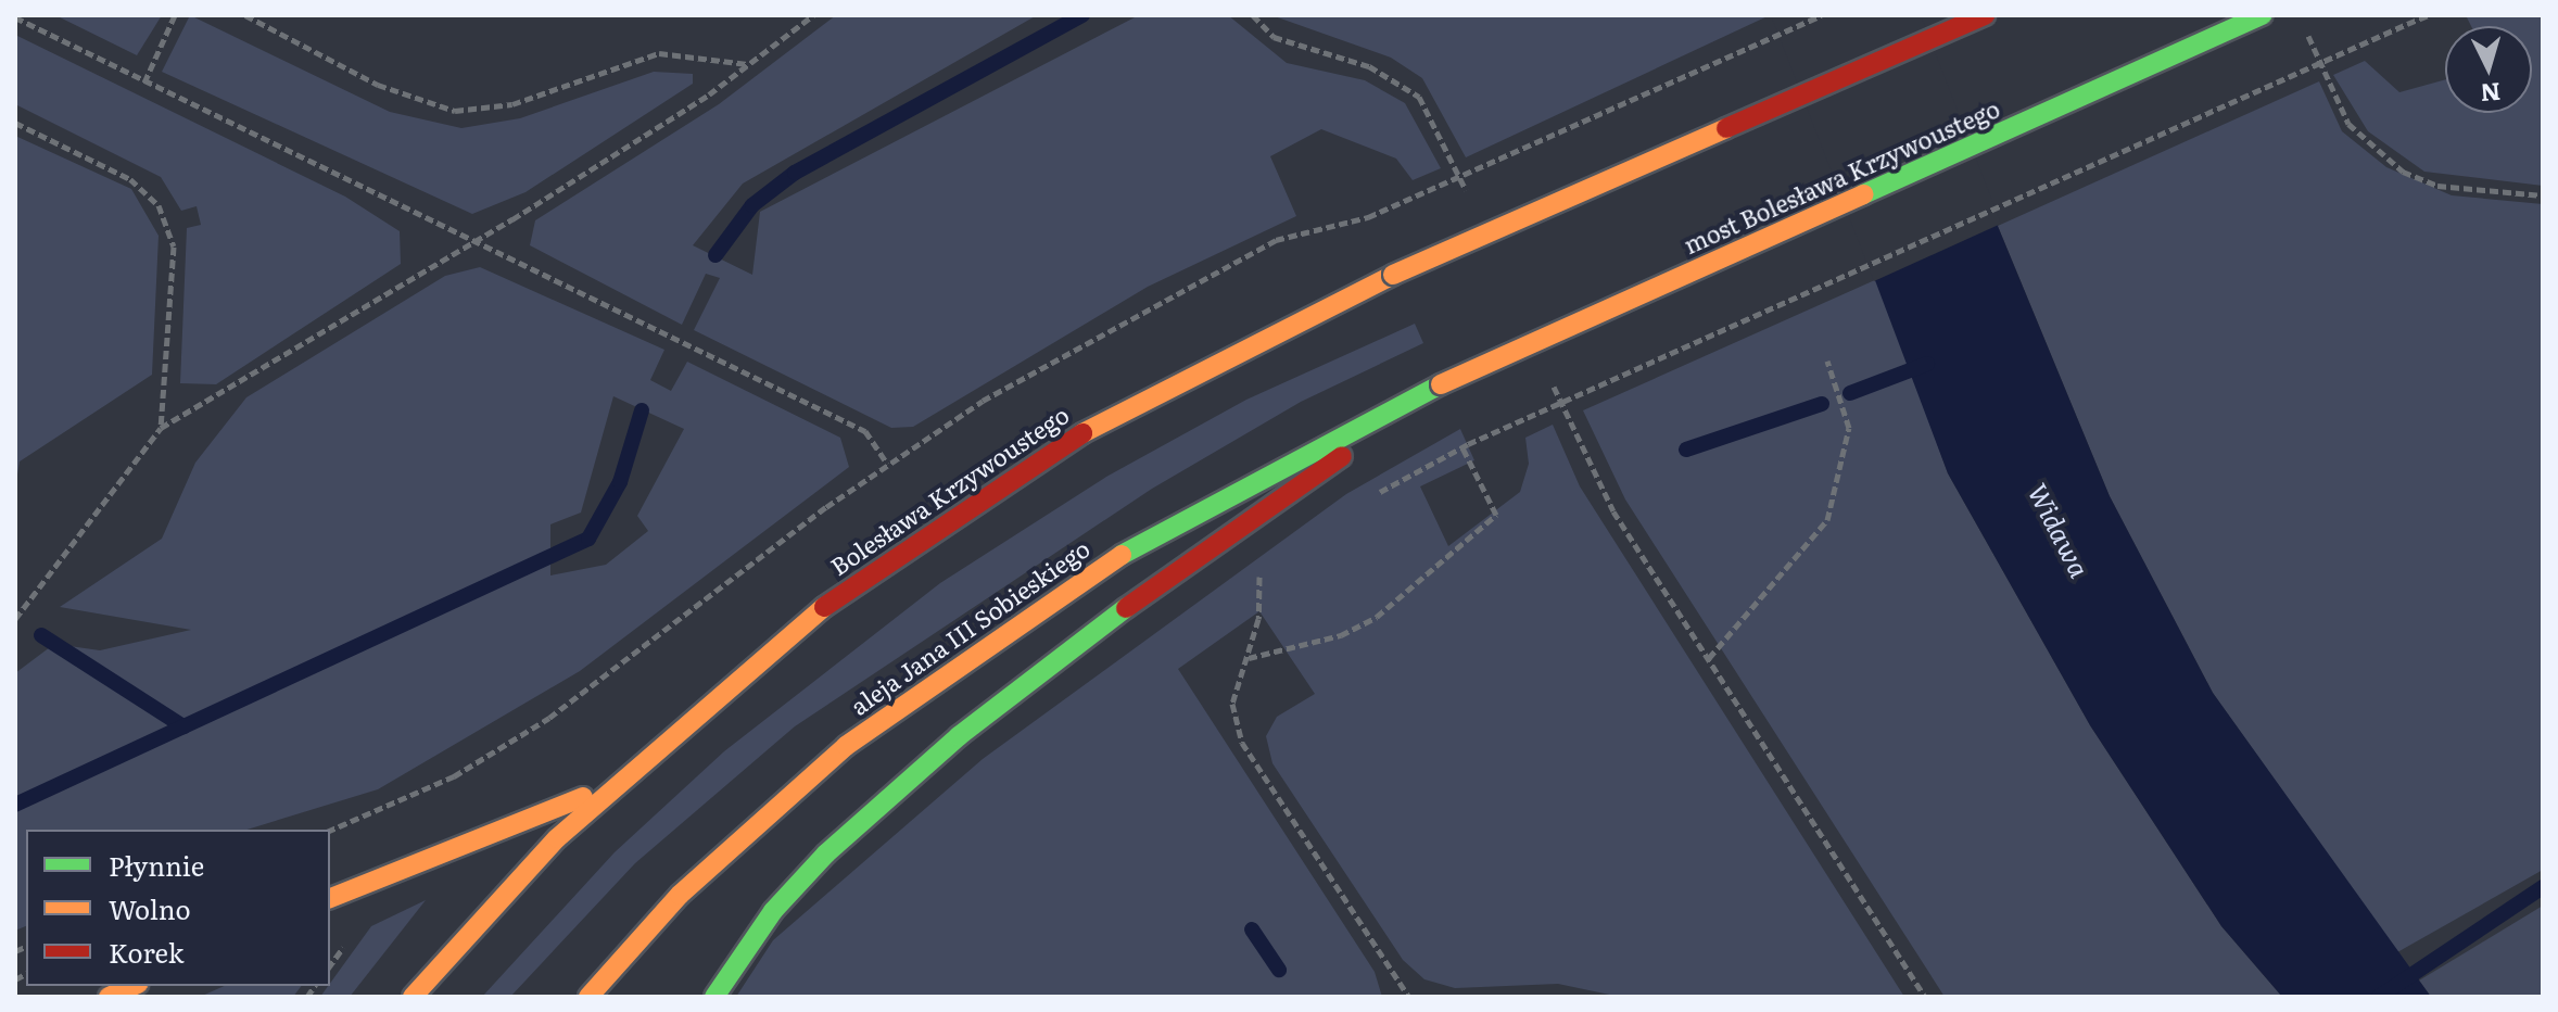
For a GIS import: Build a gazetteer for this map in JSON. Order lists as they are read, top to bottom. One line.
{"streets":{"main road":["most Bolesława Krzywoustego","Bolesława Krzywoustego","aleja Jana III Sobieskiego"]},"crossings":[["most Bolesława Krzywoustego","aleja Jana III Sobieskiego"]],"water":["Widawa"],"legend":["Płynnie","Wolno","Korek"],"north":"bottom"}
